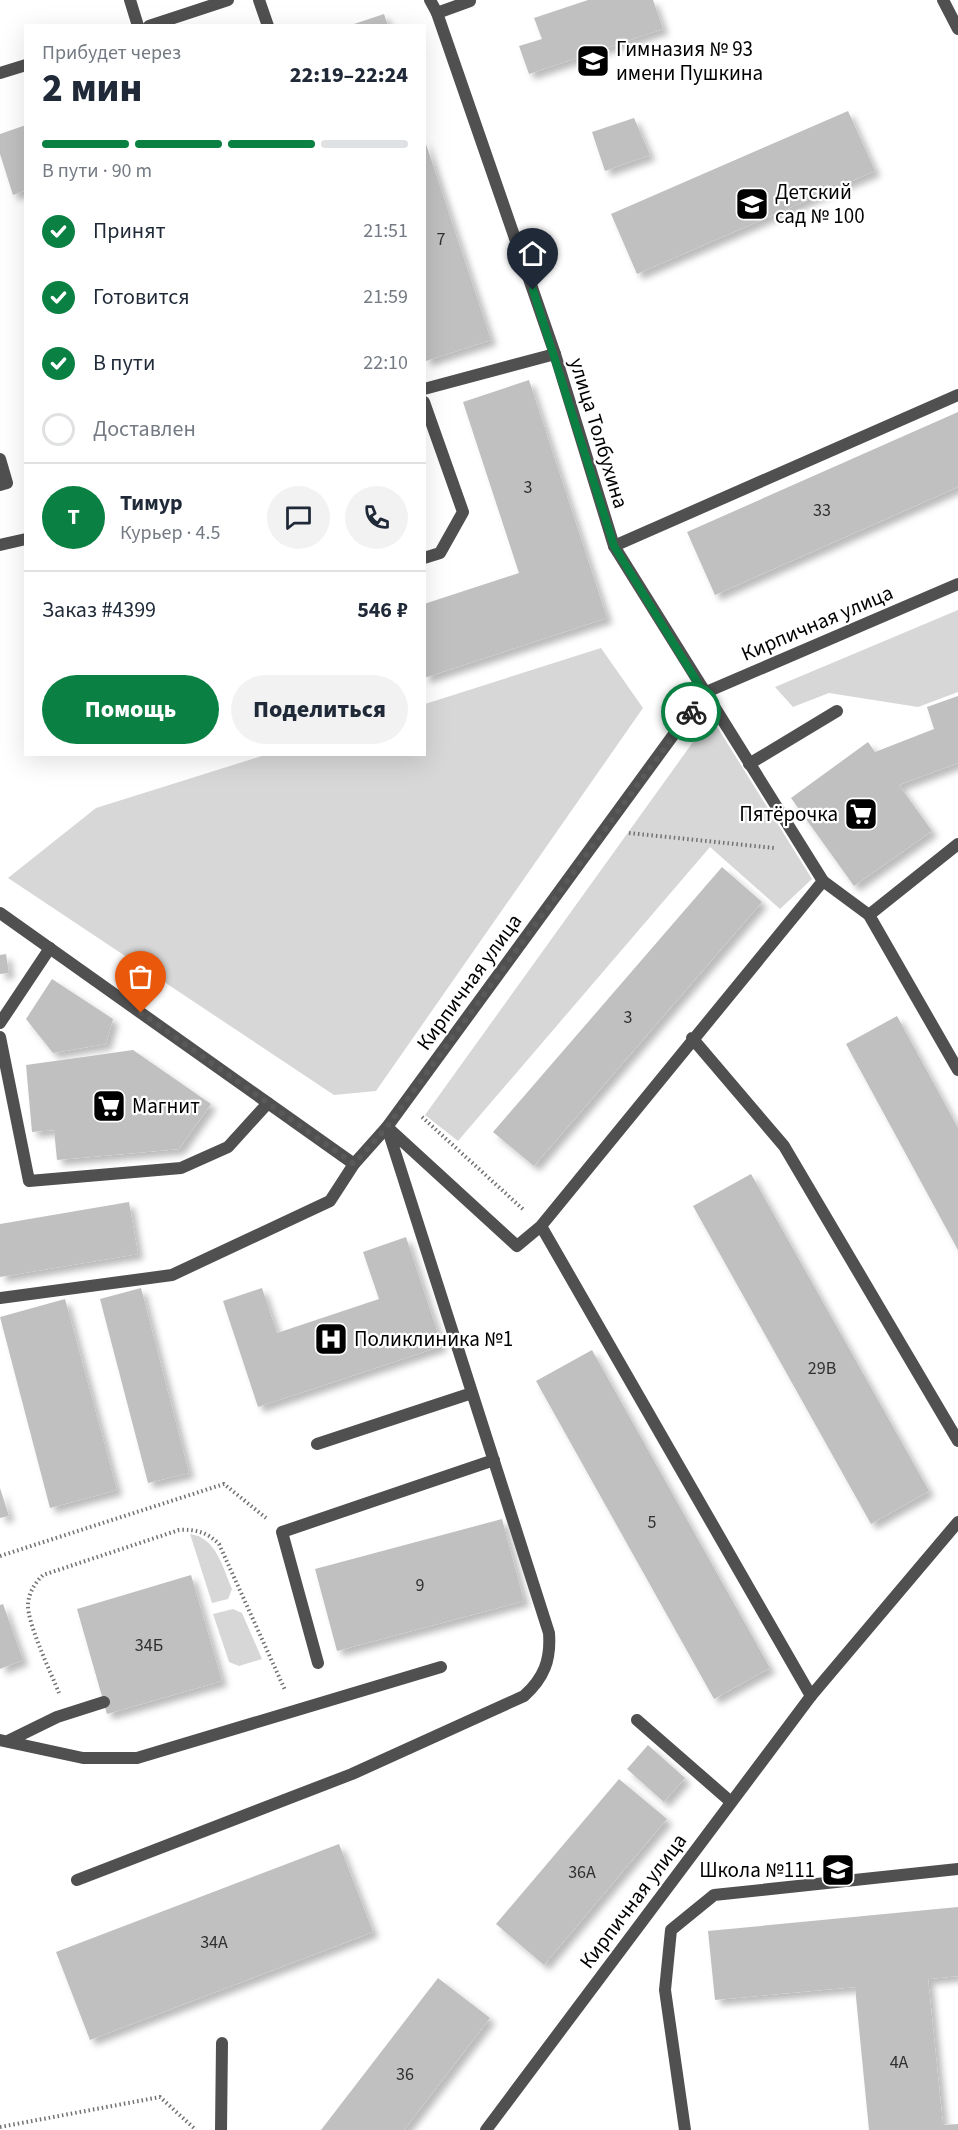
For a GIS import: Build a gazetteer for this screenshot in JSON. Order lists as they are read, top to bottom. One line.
{"streets":{"street":["улица Толбухина","Кирпичная улица"]},"crossings":[["улица Толбухина","Кирпичная улица"]],"places":{"school or university":["Гимназия № 93 имени Пушкина","Детский сад № 100","Школа №111"],"supermarket":["Пятёрочка","Магнит"],"hospital":["Поликлиника №1"]},"house_numbers":["7","3","33","3","29В","5","9","34Б","36А","34А","4А","36"],"page":{"heading":["2 мин","Прибудет через","22:19–22:24"],"panel":["Тимур","Курьер · 4.5","Заказ #4399","546 ₽"],"bar":"В пути · 90 m","list":[["Принят","21:51"],["Готовится","21:59"],["В пути","22:10"],"Доставлен"],"round":"Т","buttons":["Помощь","Поделиться"]}}
